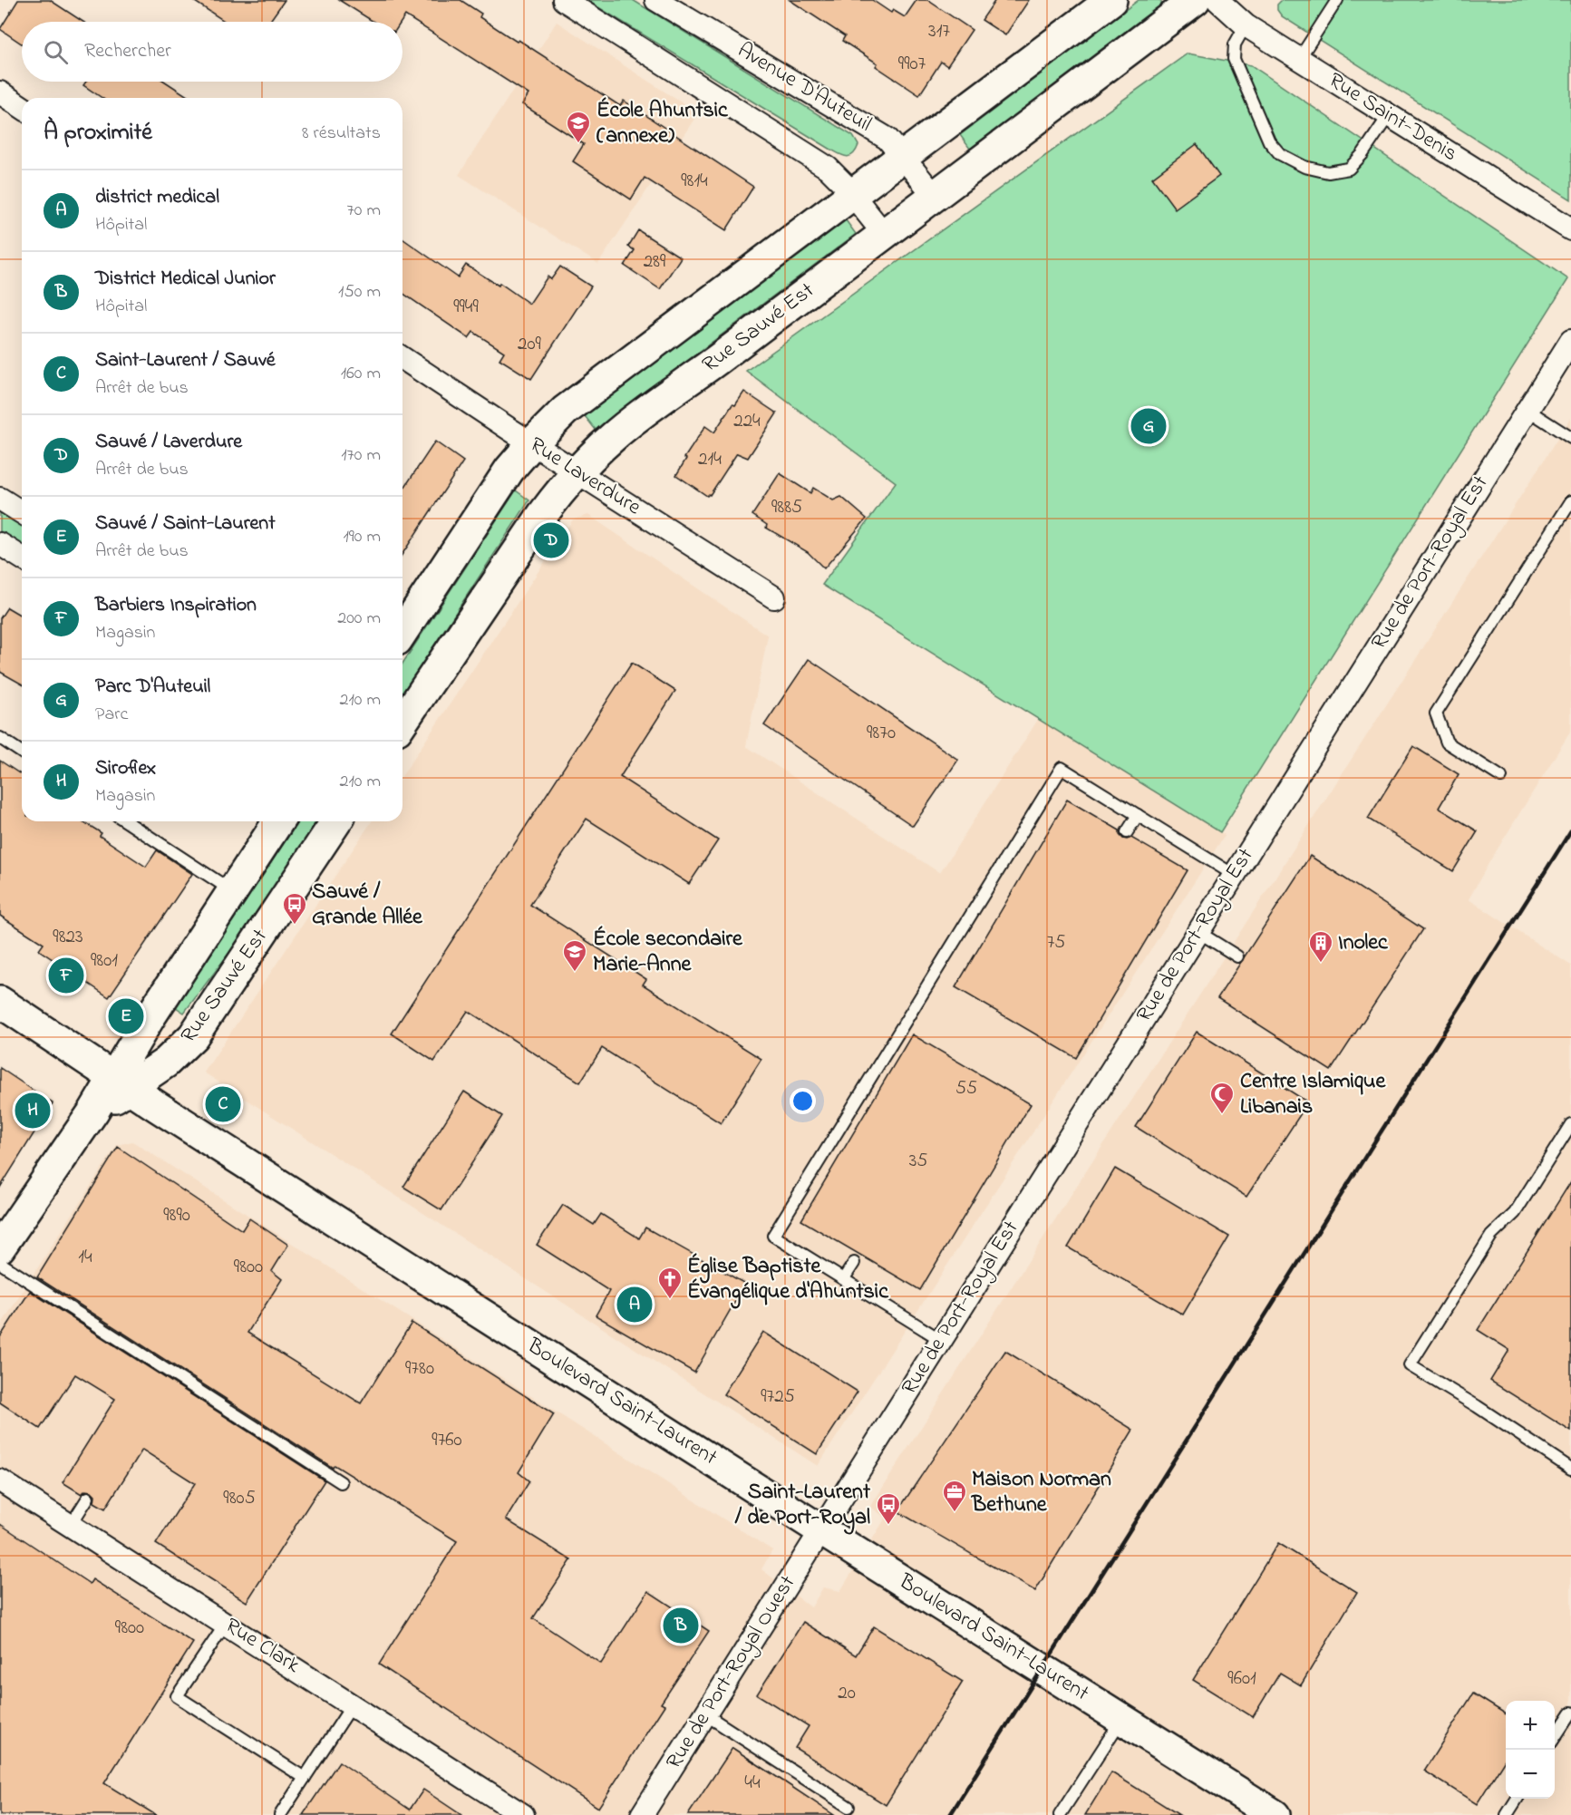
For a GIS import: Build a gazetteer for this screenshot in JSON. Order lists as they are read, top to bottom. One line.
{"streets":{"main road":["Rue Sauvé Est","Boulevard Saint-Laurent"],"street":["Avenue D'Auteuil","Rue Saint-Denis","Rue Laverdure","Rue de Port-Royal Est","Rue Clark","Rue de Port-Royal Ouest"]},"crossings":[["Avenue D'Auteuil","Rue Sauvé Est"],["Rue Sauvé Est","Rue Laverdure"],["Rue Sauvé Est","Boulevard Saint-Laurent"],["Rue de Port-Royal Est","Boulevard Saint-Laurent"],["Rue de Port-Royal Est","Rue de Port-Royal Ouest"],["Boulevard Saint-Laurent","Rue de Port-Royal Ouest"]],"places":{"school or university":["École Ahuntsic (annexe)","École secondaire Marie-Anne"],"bus stop":["Sauvé / Grande Allée","Saint-Laurent / de Port-Royal"],"building":["Inolec"],"mosque":["Centre Islamique Libanais"],"church":["Église Baptiste Évangélique d'Ahuntsic"],"office":["Maison Norman Bethune"]},"house_numbers":["317","9907","9814","289","9949","209","224","214","9885","9870","9823","75","9801","55","35","9890","14","9800","9780","9725","9760","9805","9800","9601","20","44"],"page":{"search":"Rechercher","heading":["À proximité","8 résultats"],"list":[{"mark":"A","name":"district medical","note":"Hôpital","value":"70 m"},{"mark":"B","name":"District Medical Junior","note":"Hôpital","value":"150 m"},{"mark":"C","name":"Saint-Laurent / Sauvé","note":"Arrêt de bus","value":"160 m"},{"mark":"D","name":"Sauvé / Laverdure","note":"Arrêt de bus","value":"170 m"},{"mark":"E","name":"Sauvé / Saint-Laurent","note":"Arrêt de bus","value":"190 m"},{"mark":"F","name":"Barbiers Inspiration","note":"Magasin","value":"200 m"},{"mark":"G","name":"Parc D'Auteuil","note":"Parc","value":"210 m"},{"mark":"H","name":"Siroflex","note":"Magasin","value":"210 m"}],"pins":["G","D","F","E","C","H","A","B"],"map_buttons":["+","−"]}}
